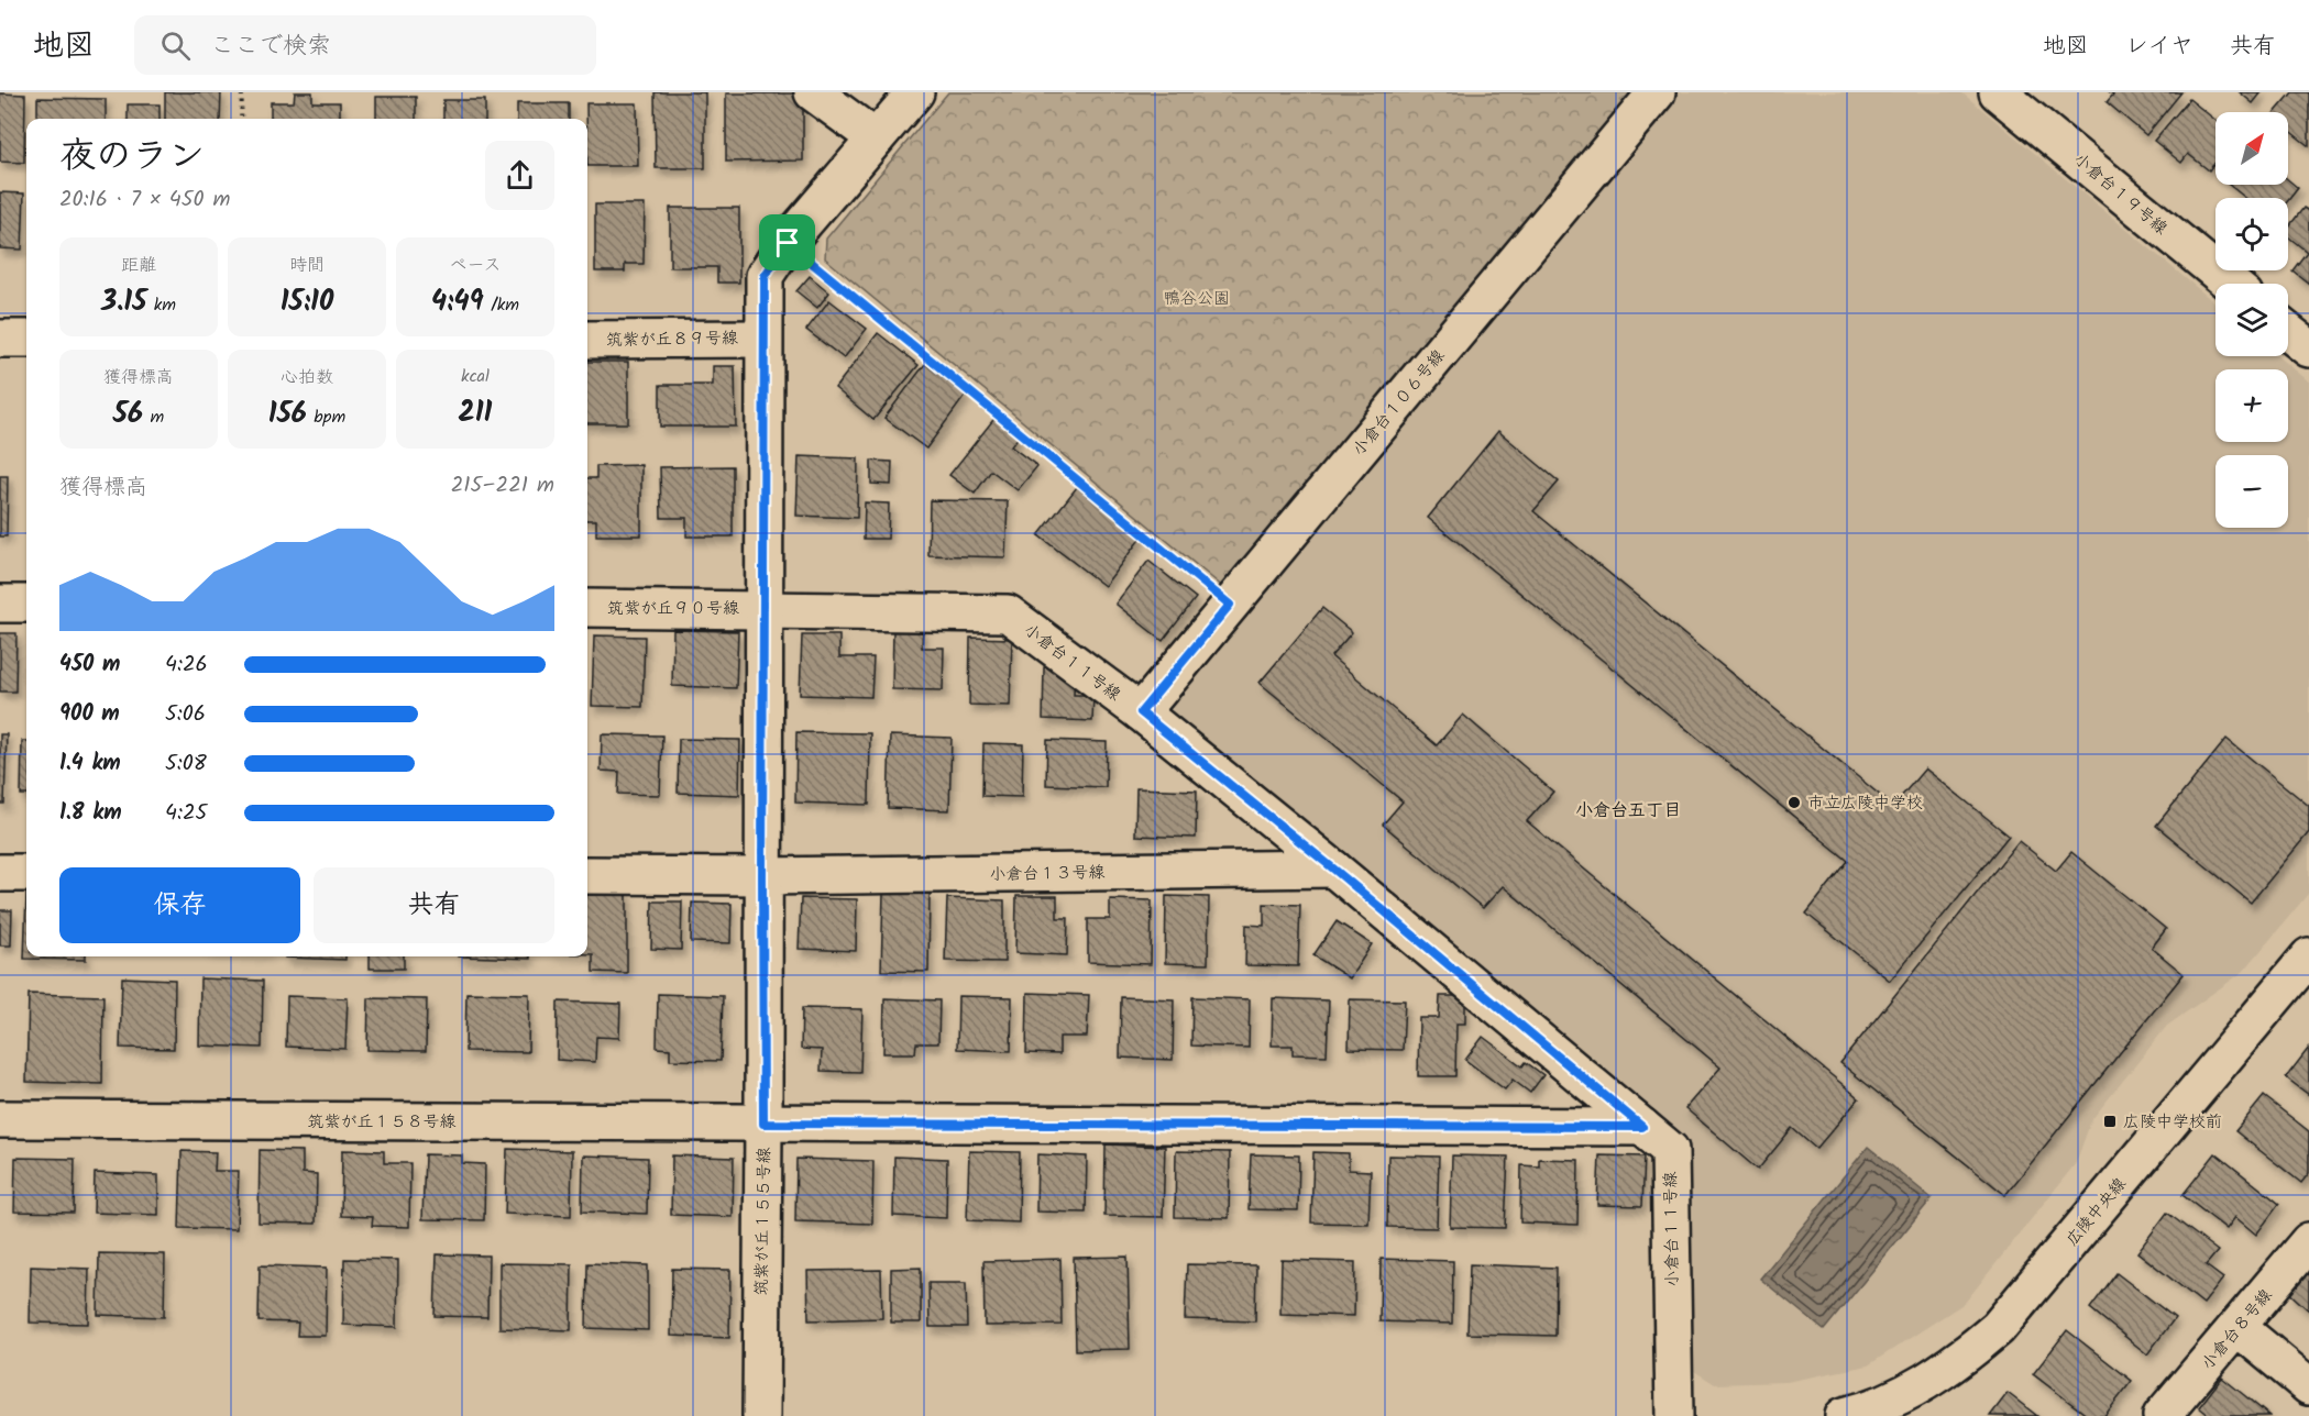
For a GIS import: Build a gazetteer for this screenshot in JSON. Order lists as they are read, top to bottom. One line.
{"streets":{"street":["小倉台１９号線","筑紫が丘８９号線","小倉台１０６号線","筑紫が丘９０号線","小倉台１１号線","小倉台１３号線","筑紫が丘１５８号線","広陵中央線","筑紫が丘１５５号線","小倉台８号線"]},"crossings":[["筑紫が丘８９号線","筑紫が丘１５５号線"],["小倉台１０６号線","小倉台１１号線"],["筑紫が丘９０号線","小倉台１１号線"],["筑紫が丘９０号線","筑紫が丘１５５号線"],["小倉台１１号線","小倉台１３号線"],["小倉台１１号線","筑紫が丘１５８号線"],["小倉台１１号線","筑紫が丘１５５号線"],["小倉台１３号線","筑紫が丘１５５号線"],["筑紫が丘１５８号線","筑紫が丘１５５号線"]],"districts":["小倉台五丁目"],"parks":["鴨谷公園"],"places":{"other":["市立広陵中学校"],"transit":["広陵中学校前"]},"north":"top right","page":{"header":"地図","search":"ここで検索","nav":["地図","レイヤ","共有"],"map_buttons":["+","−"],"heading":["夜のラン","20:16 · 7 × 450 m"],"stats":[["距離","3.15 km"],["時間","15:10"],["ペース","4:49 /km"],["獲得標高","56 m"],["心拍数","156 bpm"],["kcal","211"]],"chart":["獲得標高","215–221 m"],"list":[{"name":"450 m","note":"4:26"},{"name":"900 m","note":"5:06"},{"name":"1.4 km","note":"5:08"},{"name":"1.8 km","note":"4:25"}],"buttons":["保存","共有"]}}
